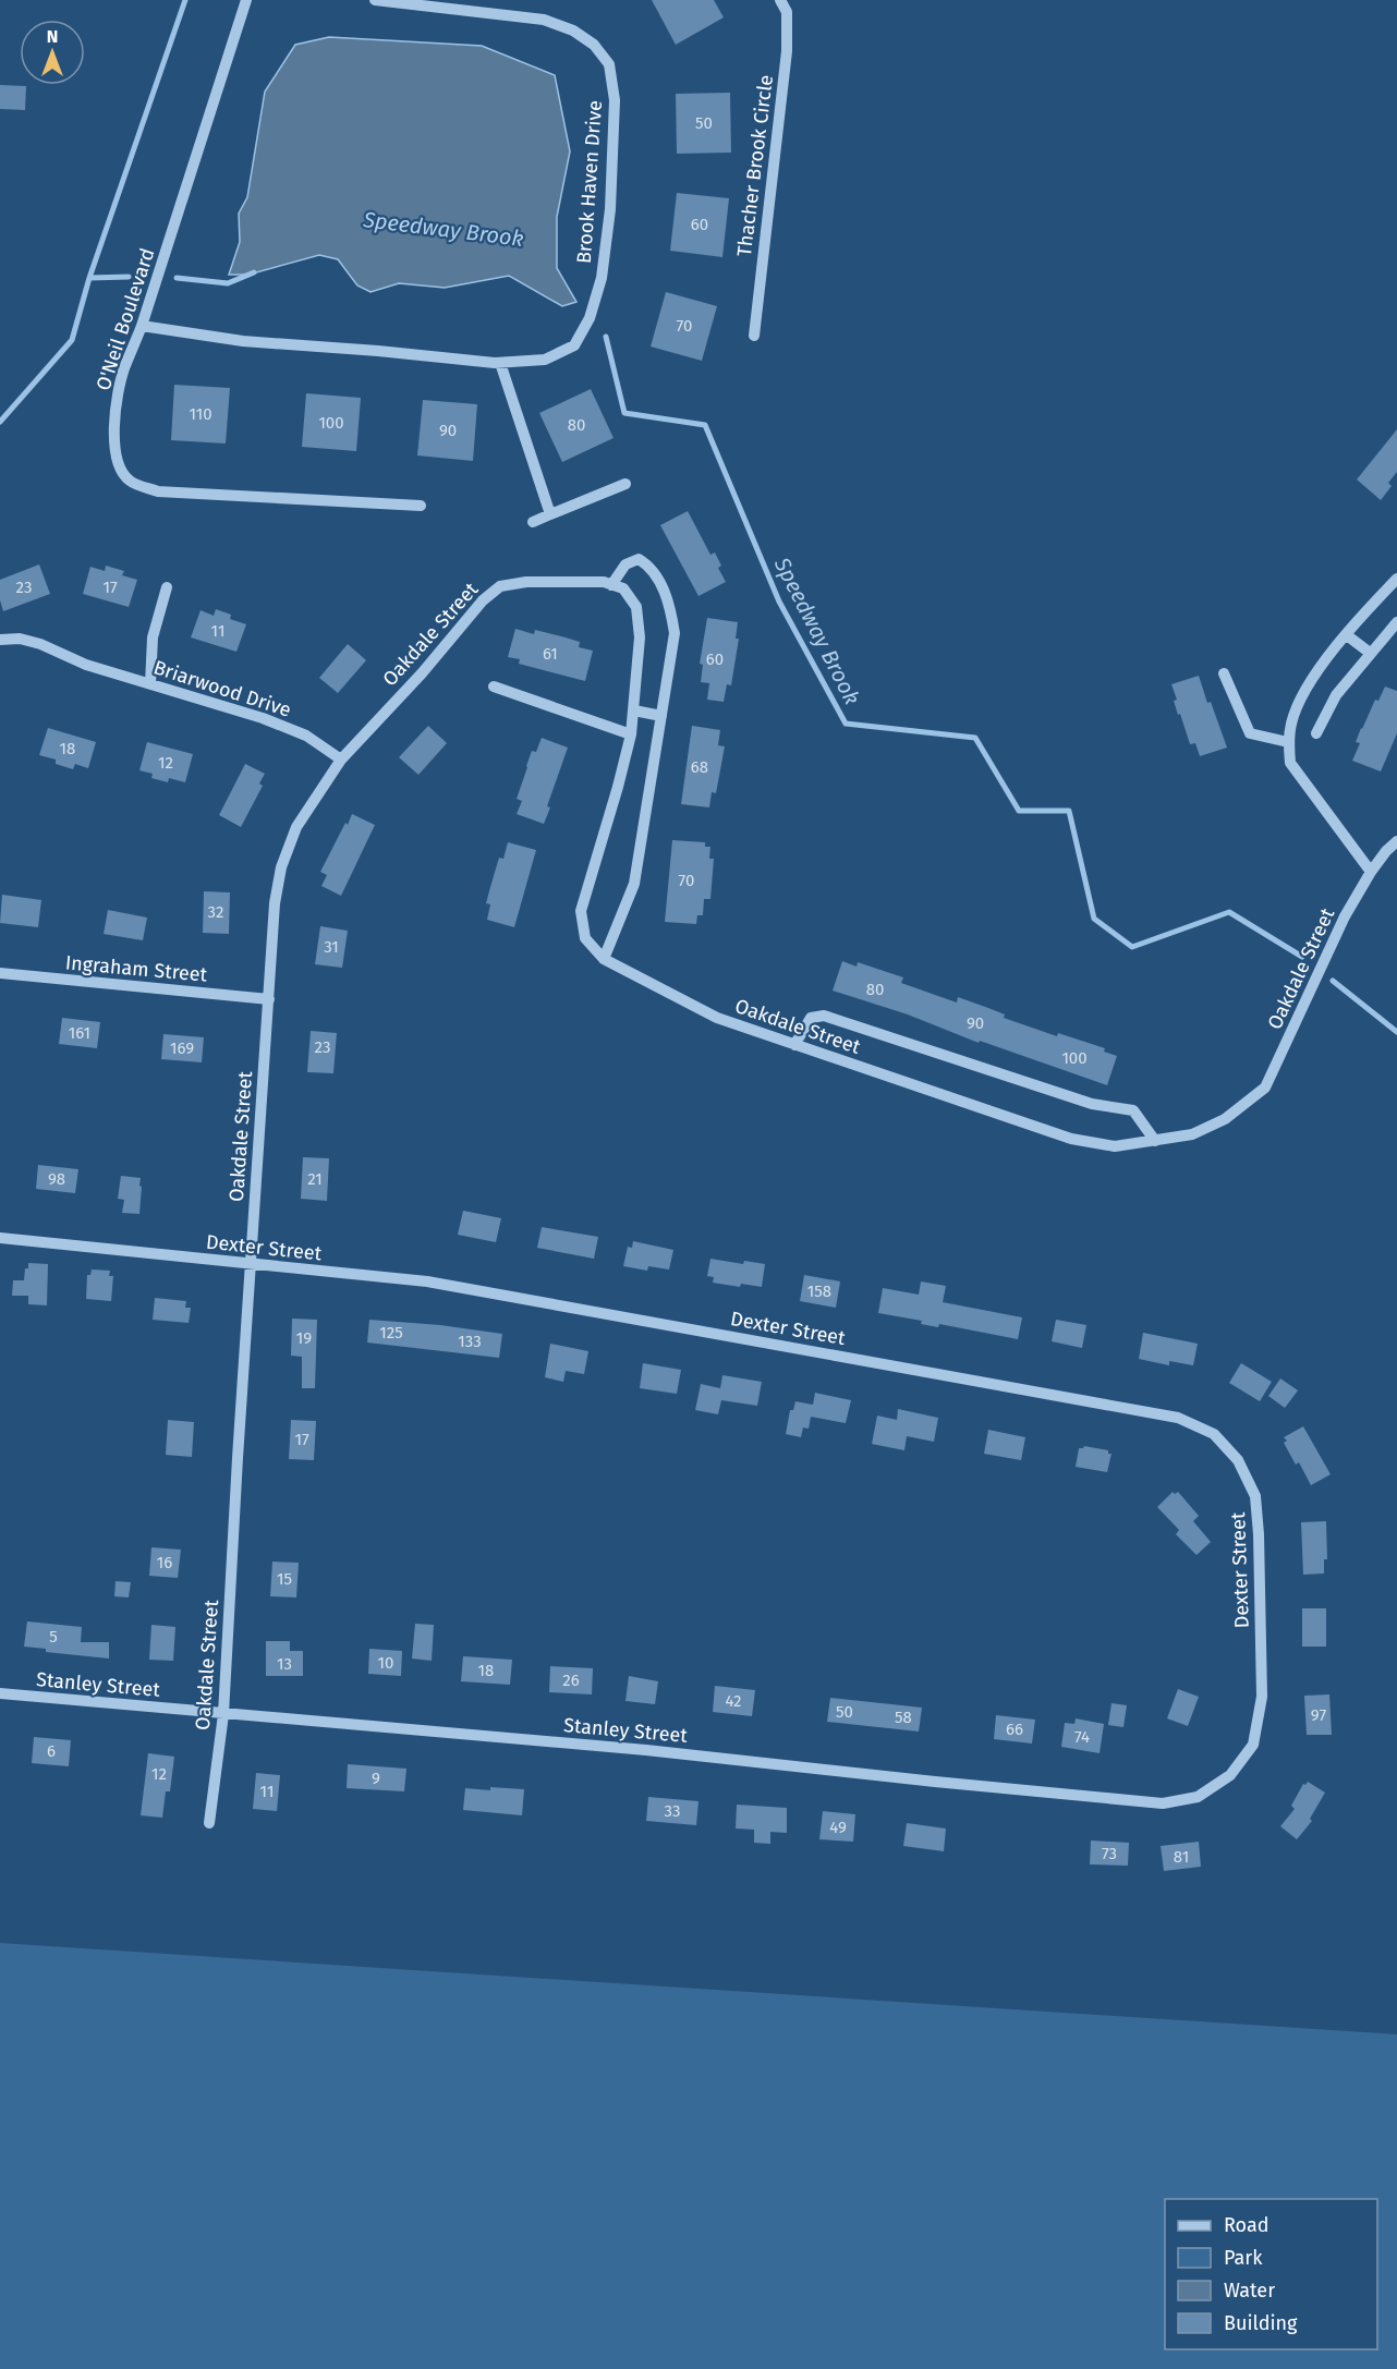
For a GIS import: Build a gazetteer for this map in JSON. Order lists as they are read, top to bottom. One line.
{"streets":{"street":["Thacher Brook Circle","Brook Haven Drive","O'Neil Boulevard","Oakdale Street","Briarwood Drive","Ingraham Street","Dexter Street","Stanley Street"]},"crossings":[["Brook Haven Drive","O'Neil Boulevard"],["Oakdale Street","Briarwood Drive"],["Oakdale Street","Ingraham Street"],["Oakdale Street","Dexter Street"],["Oakdale Street","Stanley Street"],["Dexter Street","Stanley Street"]],"water":["Speedway Brook"],"house_numbers":["50","60","70","110","100","80","90","23","17","11","61","60","18","12","68","70","32","31","80","90","161","23","169","100","98","21","158","125","19","133","17","16","15","5","10","13","18","26","42","50","97","58","66","74","6","12","9","11","33","49","73","81"],"legend":["Road","Park","Water","Building"],"north":"top"}
